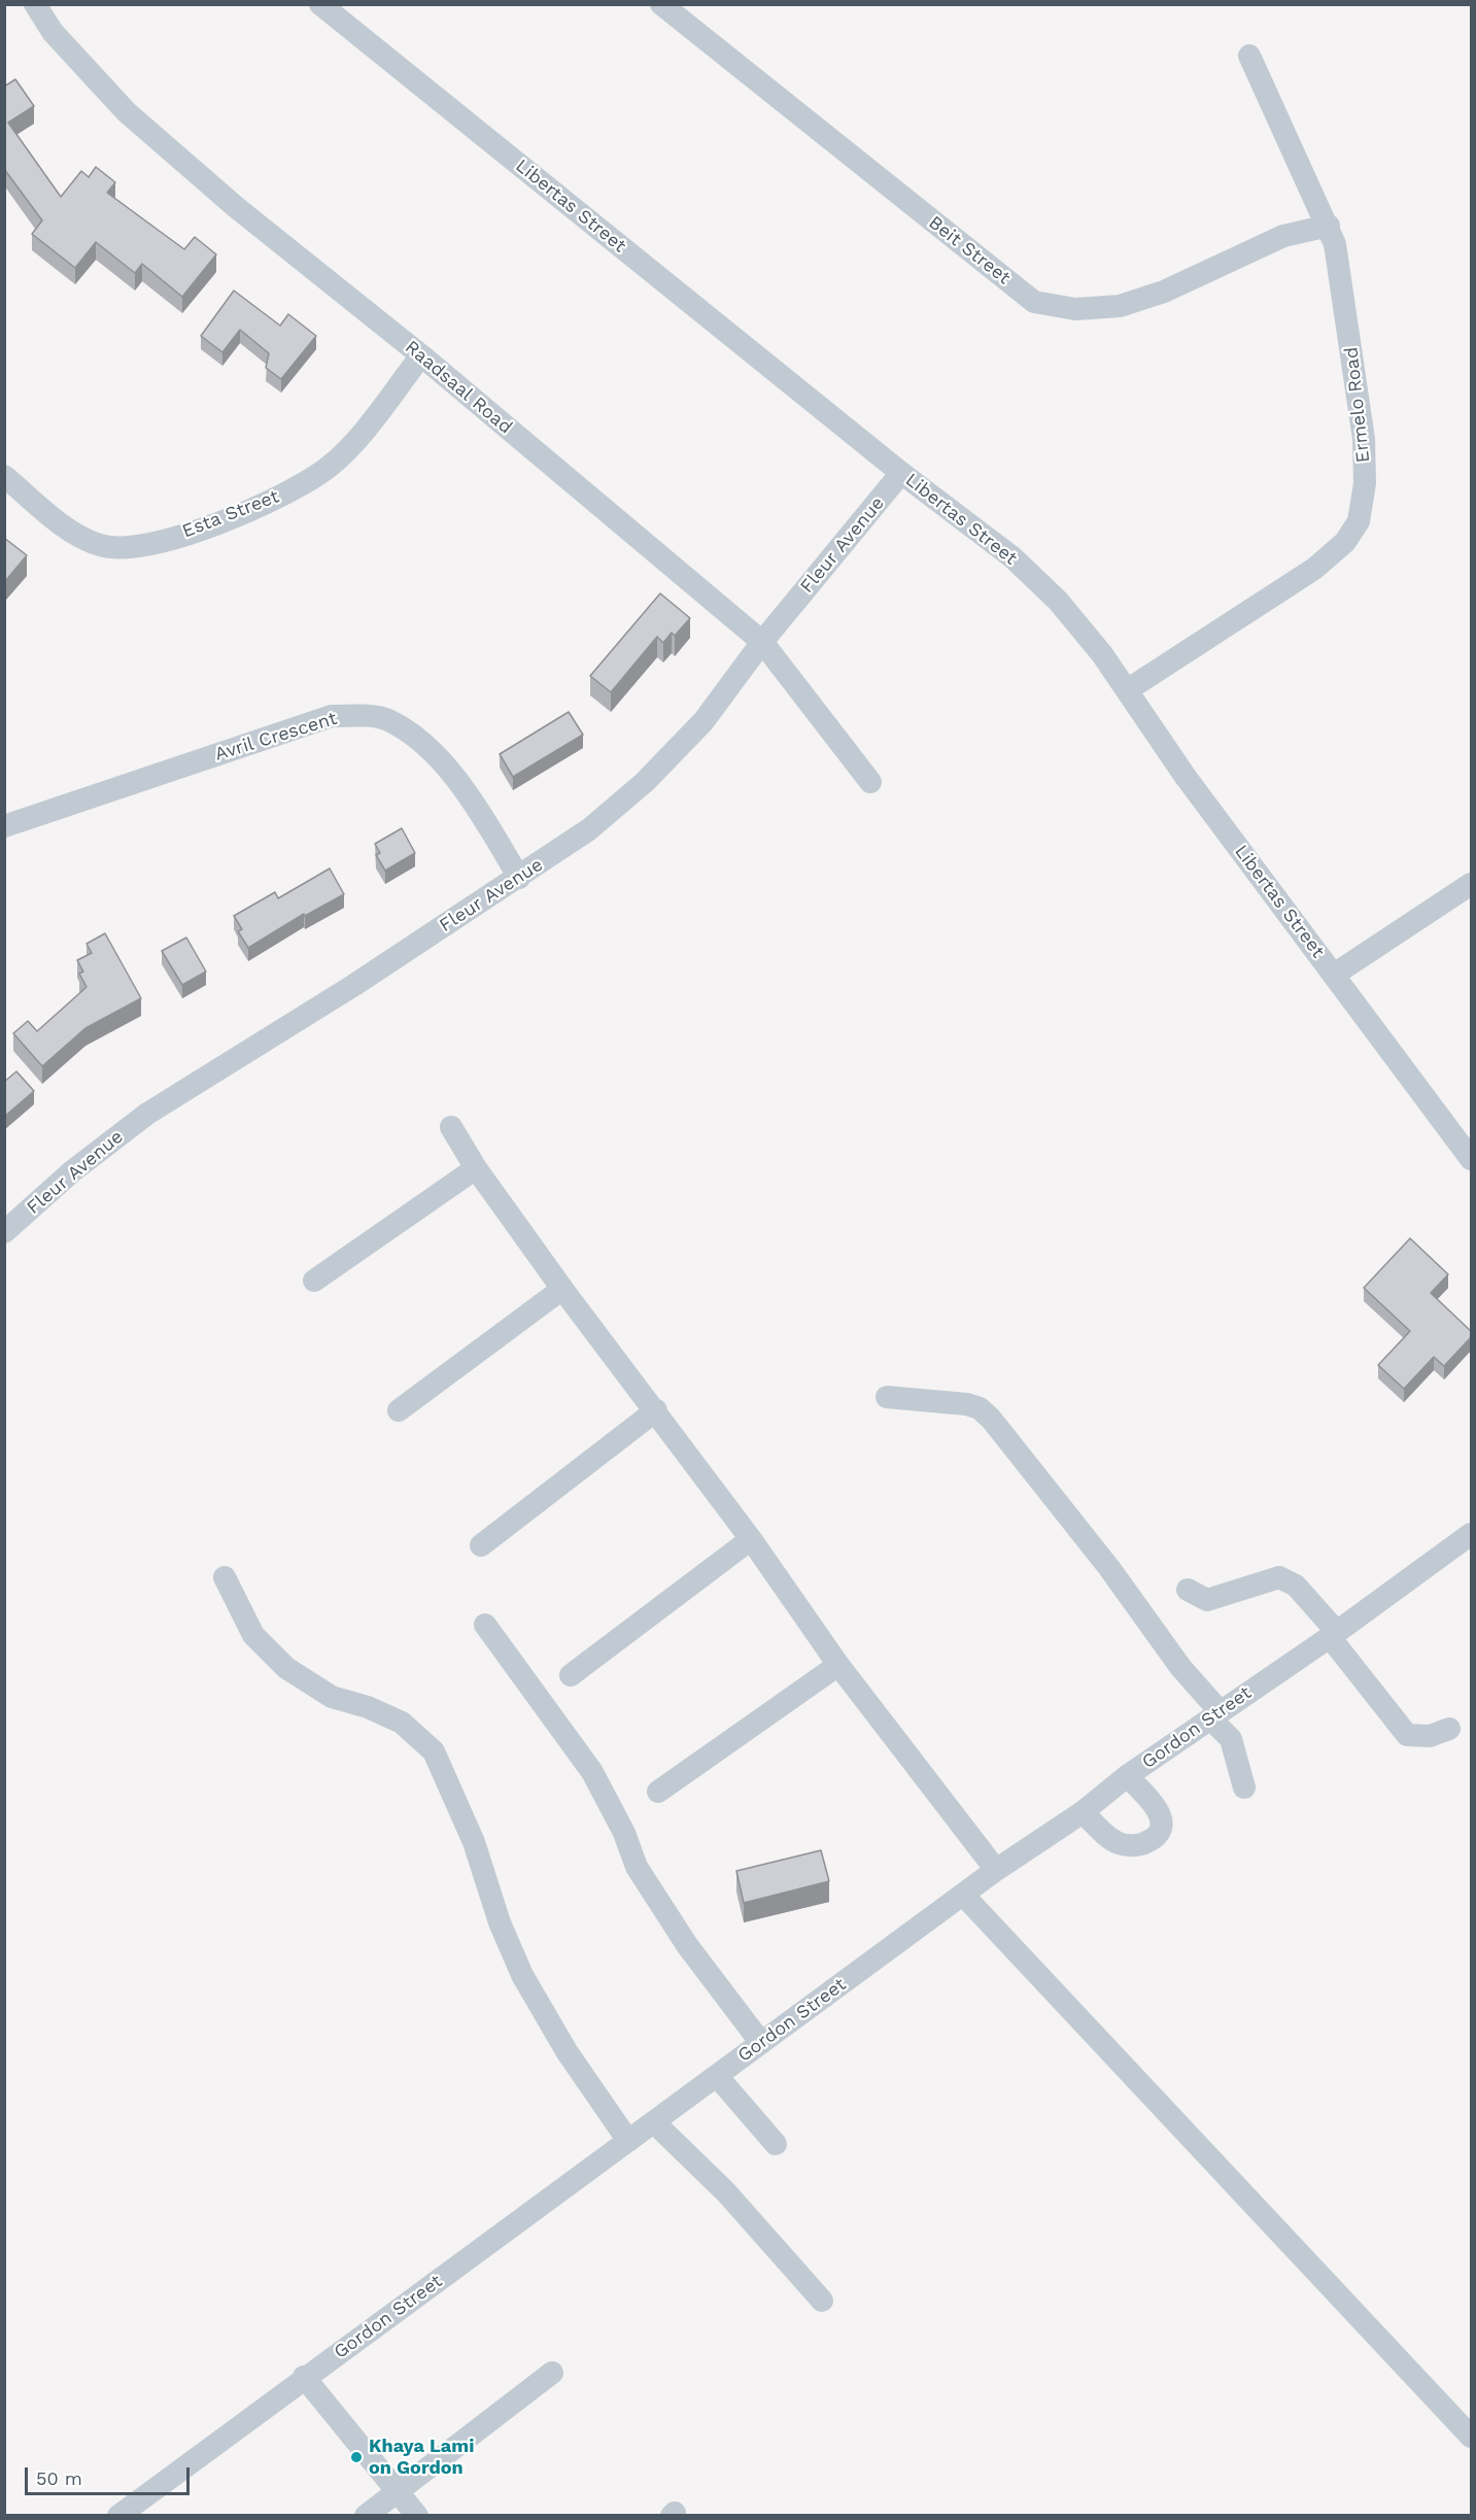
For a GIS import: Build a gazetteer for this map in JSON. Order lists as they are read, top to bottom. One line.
{"streets":{"street":["Libertas Street","Beit Street","Raadsaal Road","Ermelo Road","Esta Street","Fleur Avenue","Avril Crescent","Gordon Street"]},"crossings":[["Libertas Street","Ermelo Road"],["Libertas Street","Fleur Avenue"],["Beit Street","Ermelo Road"],["Raadsaal Road","Esta Street"],["Raadsaal Road","Fleur Avenue"],["Fleur Avenue","Avril Crescent"]],"places":["Khaya Lami on Gordon"],"scale_bar":"50 m"}
